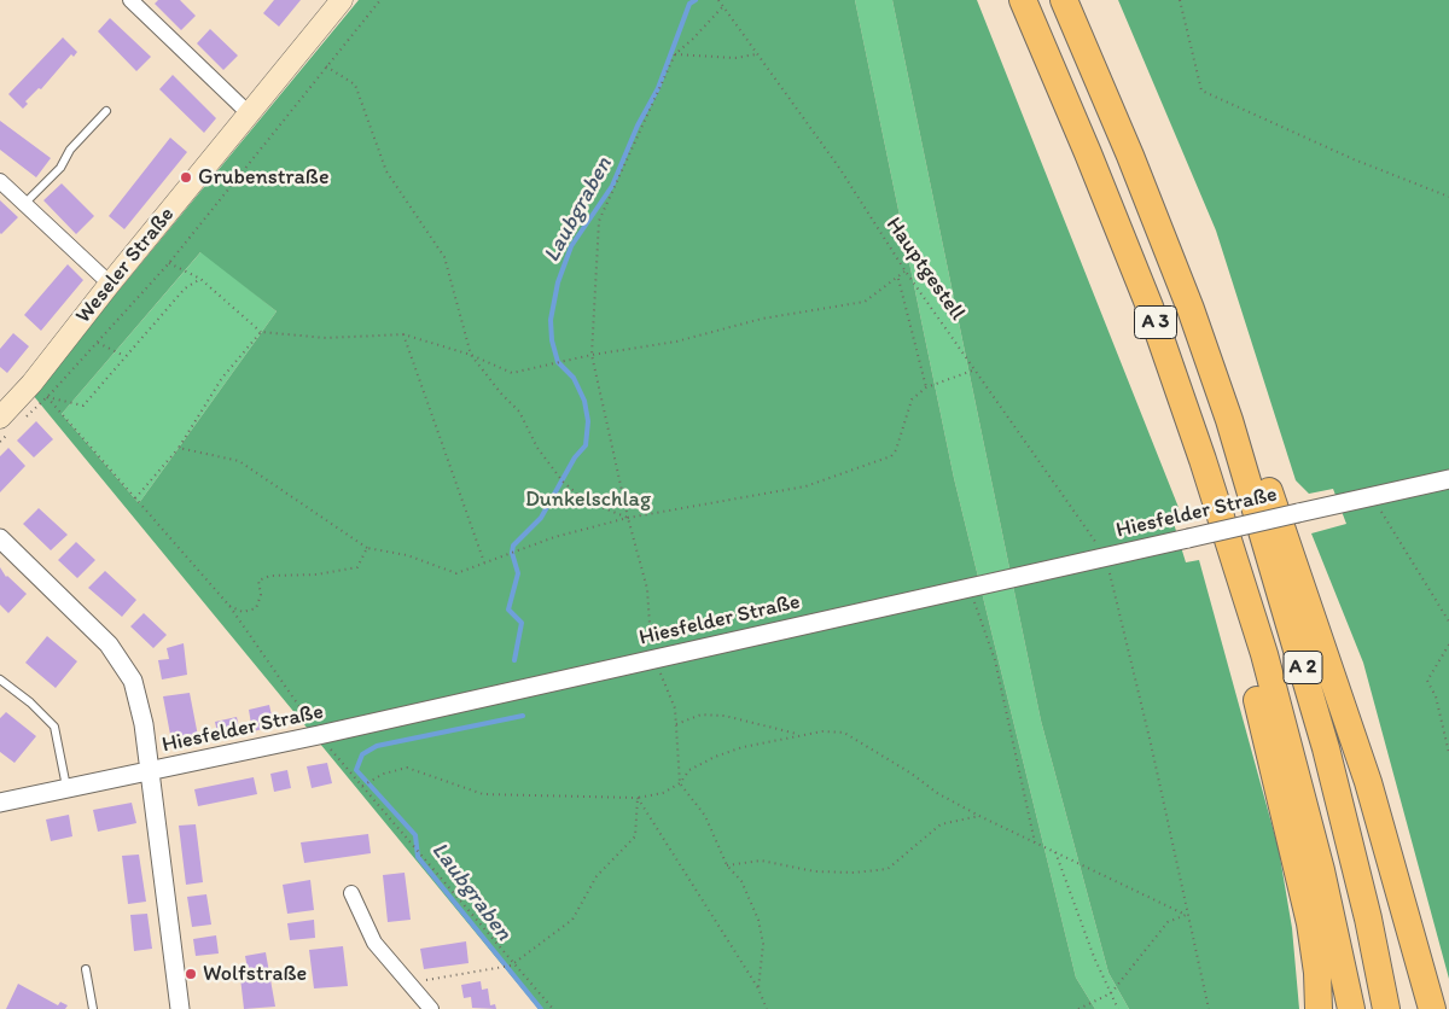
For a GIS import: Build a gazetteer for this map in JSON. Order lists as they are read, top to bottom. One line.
{"streets":{"highway":["A 3","A 2"],"main road":["Weseler Straße"],"street":["Hiesfelder Straße"],"path":["Hauptgestell"]},"crossings":[["Hauptgestell","Hiesfelder Straße"],["A 3","A 2"]],"water":["Laubgraben"],"parks":["Dunkelschlag"],"places":["Grubenstraße","Wolfstraße"]}
